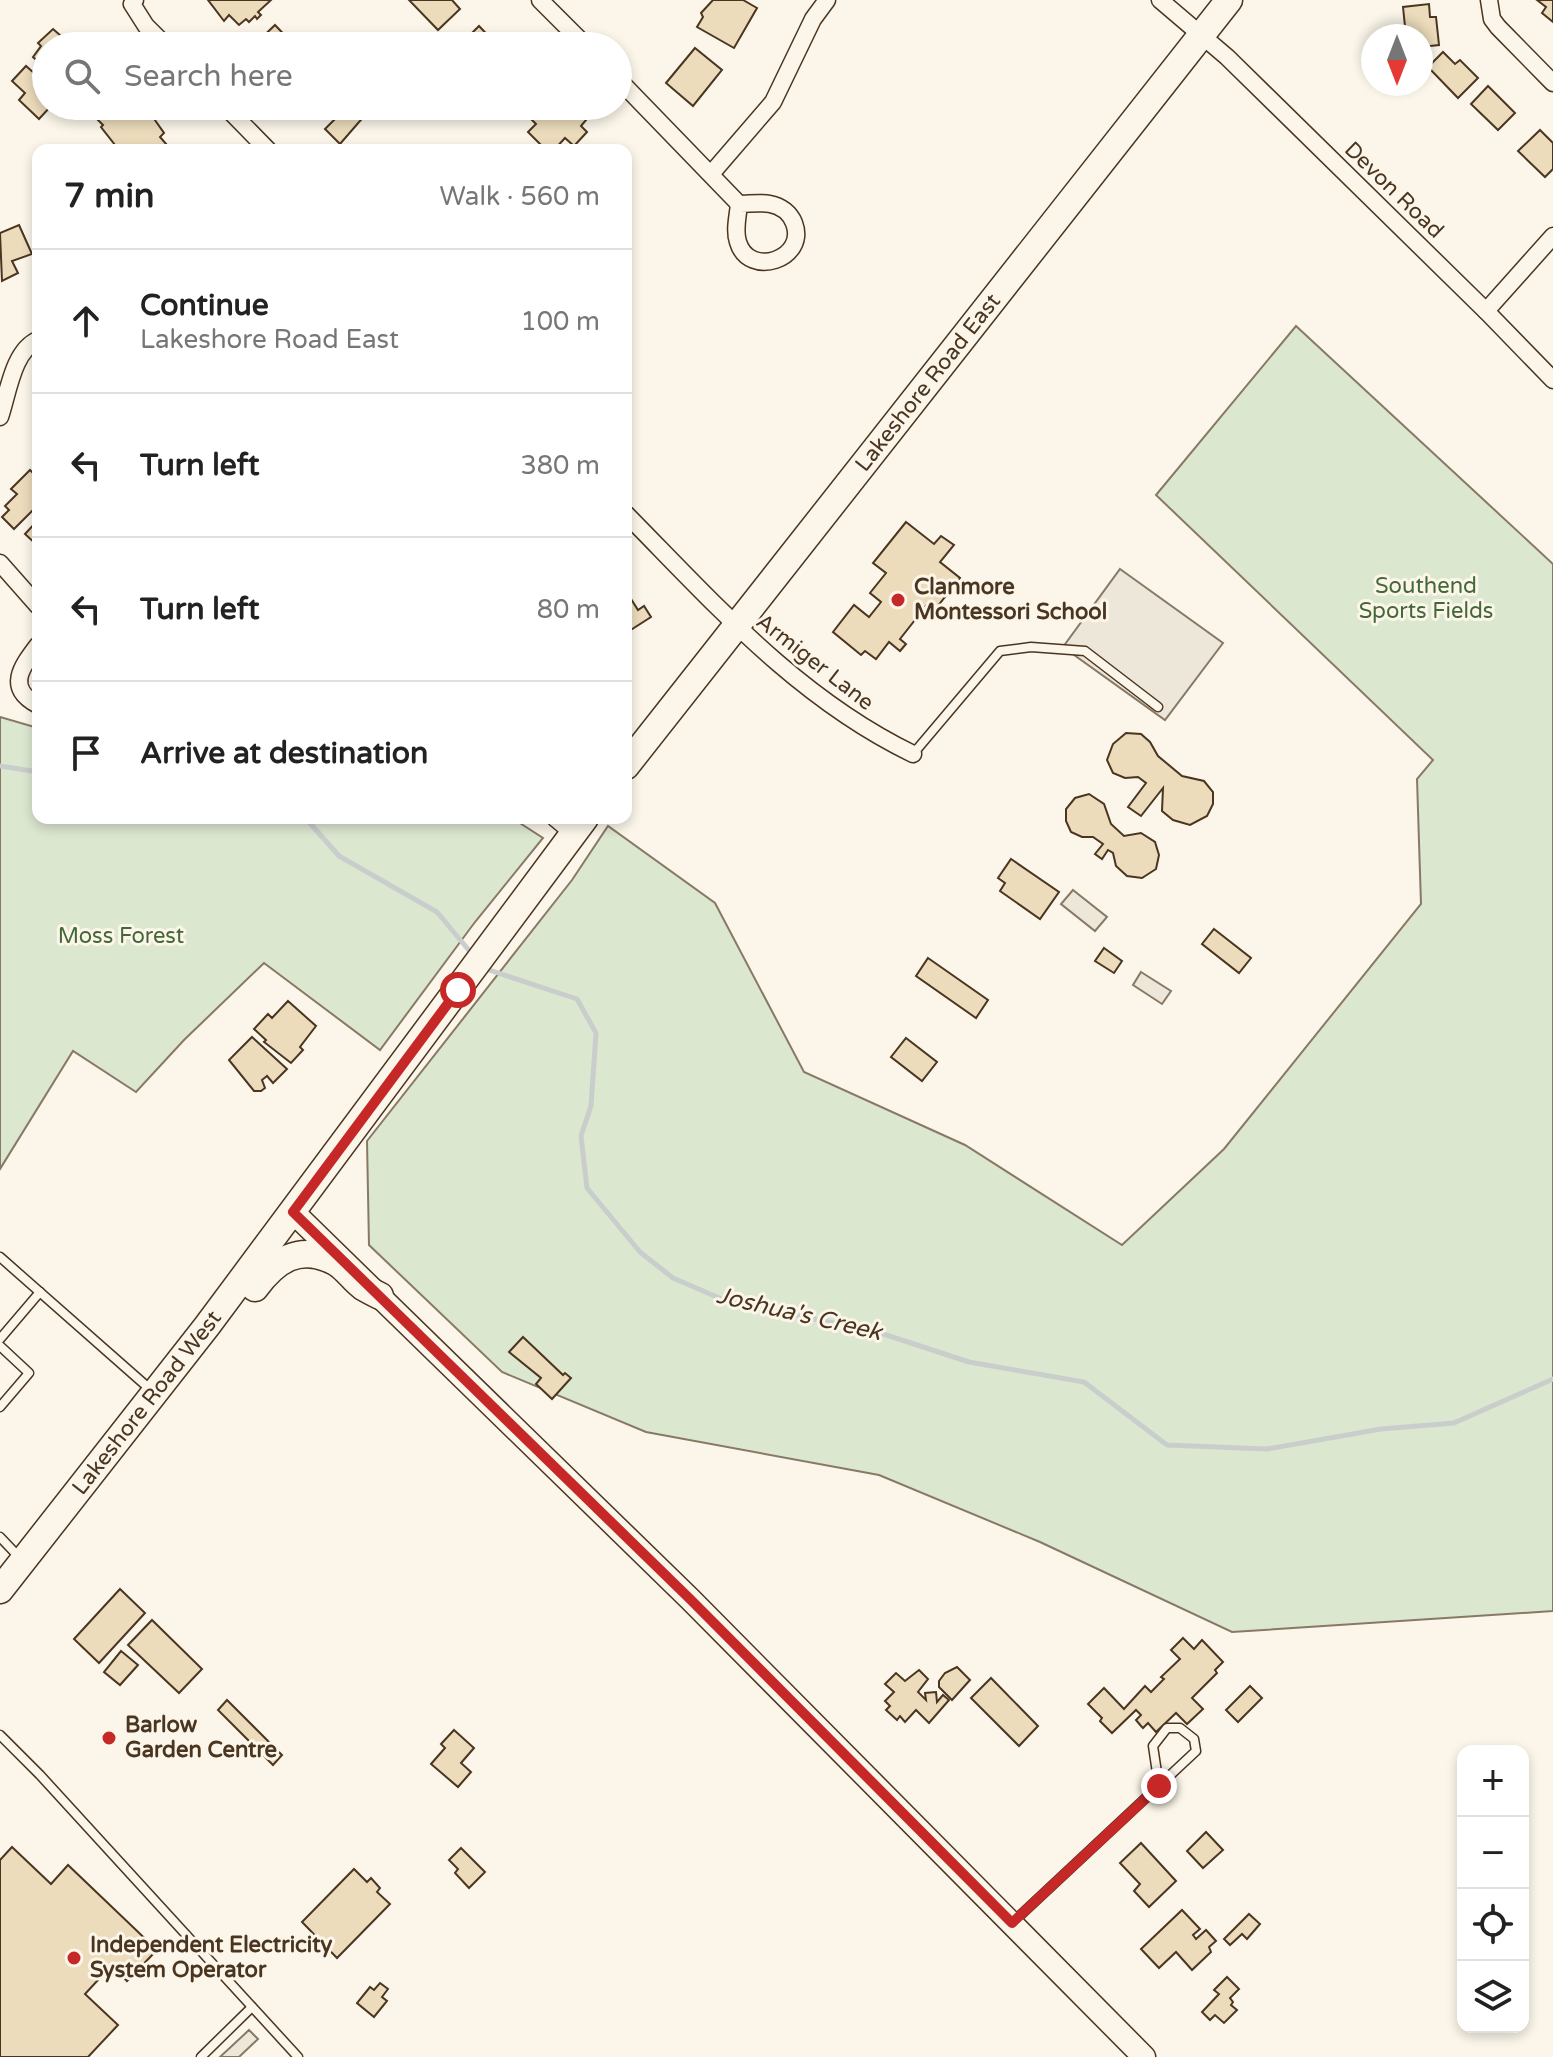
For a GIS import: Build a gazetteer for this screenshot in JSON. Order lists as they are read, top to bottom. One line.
{"streets":{"main road":["Lakeshore Road East","Lakeshore Road West"],"street":["Devon Road","Armiger Lane"]},"crossings":[["Devon Road","Lakeshore Road East"],["Lakeshore Road East","Armiger Lane"]],"water":["Joshua's Creek"],"parks":["Southend Sports Fields","Moss Forest"],"places":["Clanmore Montessori School","Barlow Garden Centre","Independent Electricity System Operator"],"north":"bottom","page":{"search":"Search here","heading":["7 min","Walk · 560 m"],"list":[["Continue","Lakeshore Road East","100 m"],["Turn left","380 m"],["Turn left","80 m"],"Arrive at destination"],"map_buttons":["+","−"]}}
